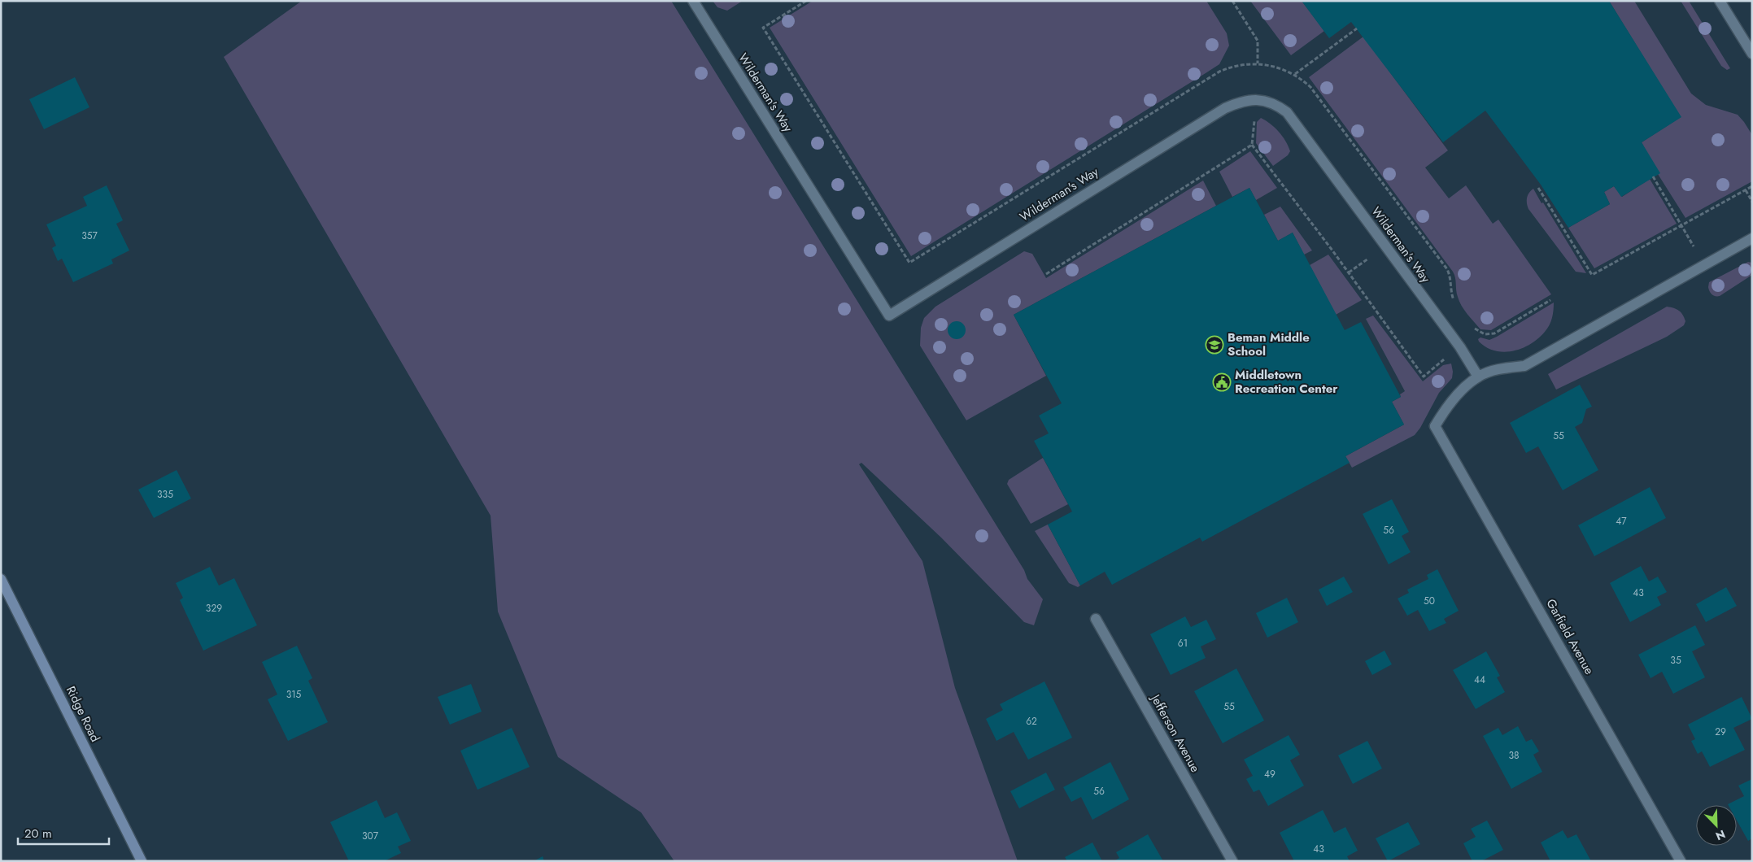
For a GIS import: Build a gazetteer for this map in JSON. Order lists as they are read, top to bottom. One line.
{"streets":{"main road":["Ridge Road"],"street":["Wilderman's Way","Garfield Avenue","Jefferson Avenue"]},"crossings":[["Wilderman's Way","Garfield Avenue"]],"places":{"school or university":["Beman Middle School"],"public building":["Middletown Recreation Center"]},"house_numbers":["357","55","335","47","56","43","50","329","61","35","44","315","55","62","29","38","49","56","307","43"],"scale_bar":"20 m","north":"bottom right"}
